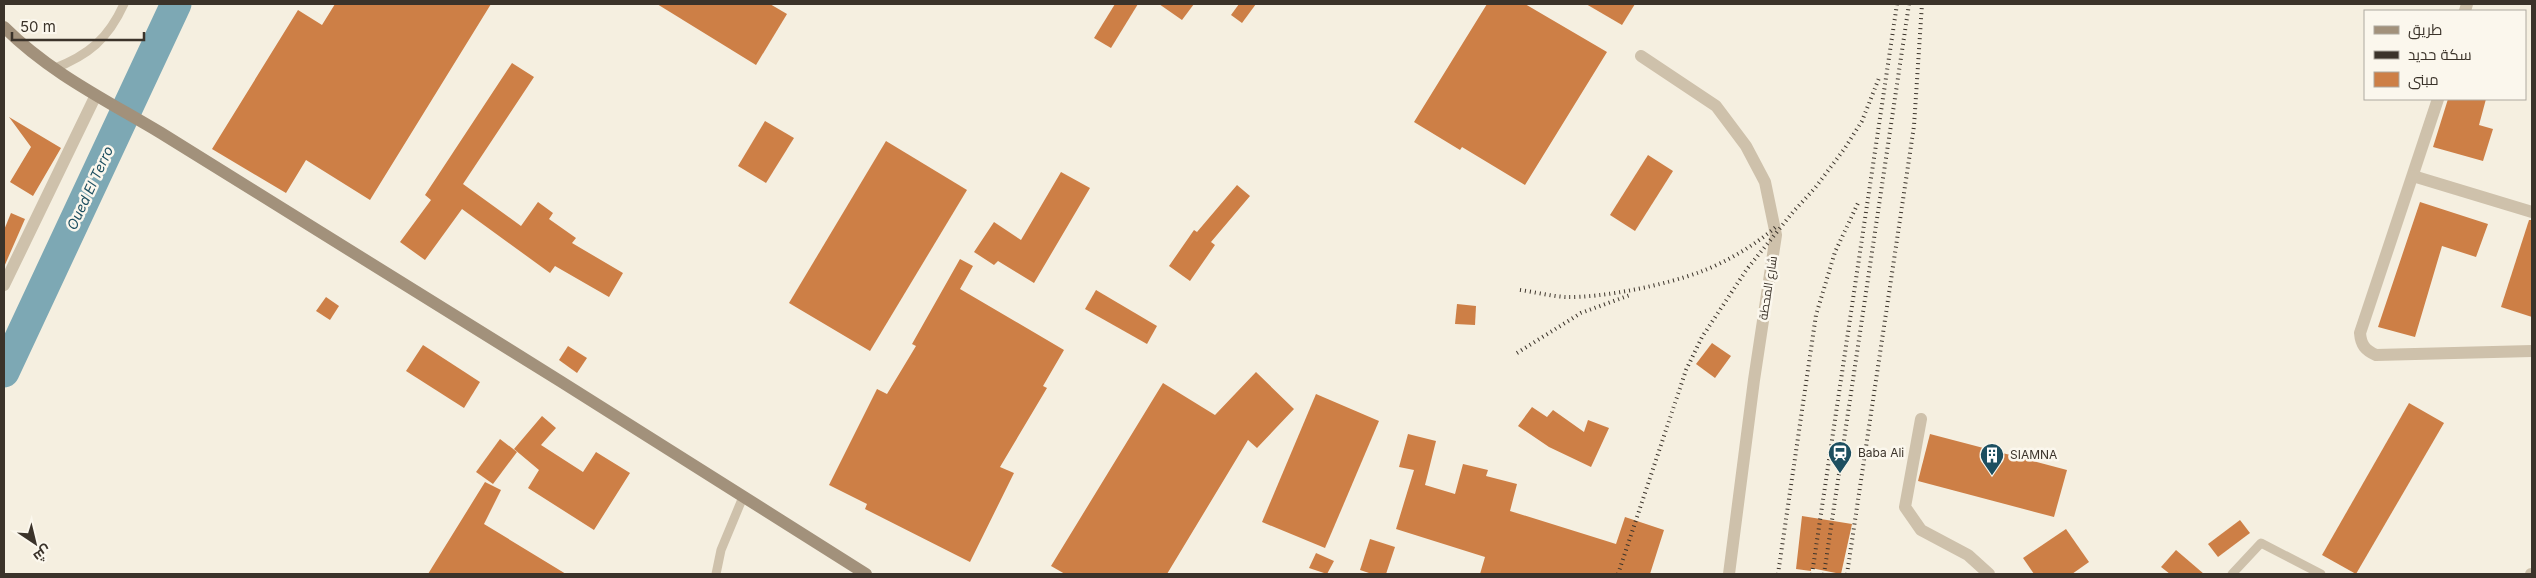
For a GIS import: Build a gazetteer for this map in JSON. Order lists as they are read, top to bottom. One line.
{"streets":{"street":["شارع المحطة"]},"water":["Oued El Terro"],"places":{"station":["Baba Ali"],"building":["SIAMNA"]},"legend":["طريق","سكة حديد","مبنى"],"scale_bar":"50 m","north":"bottom right"}
